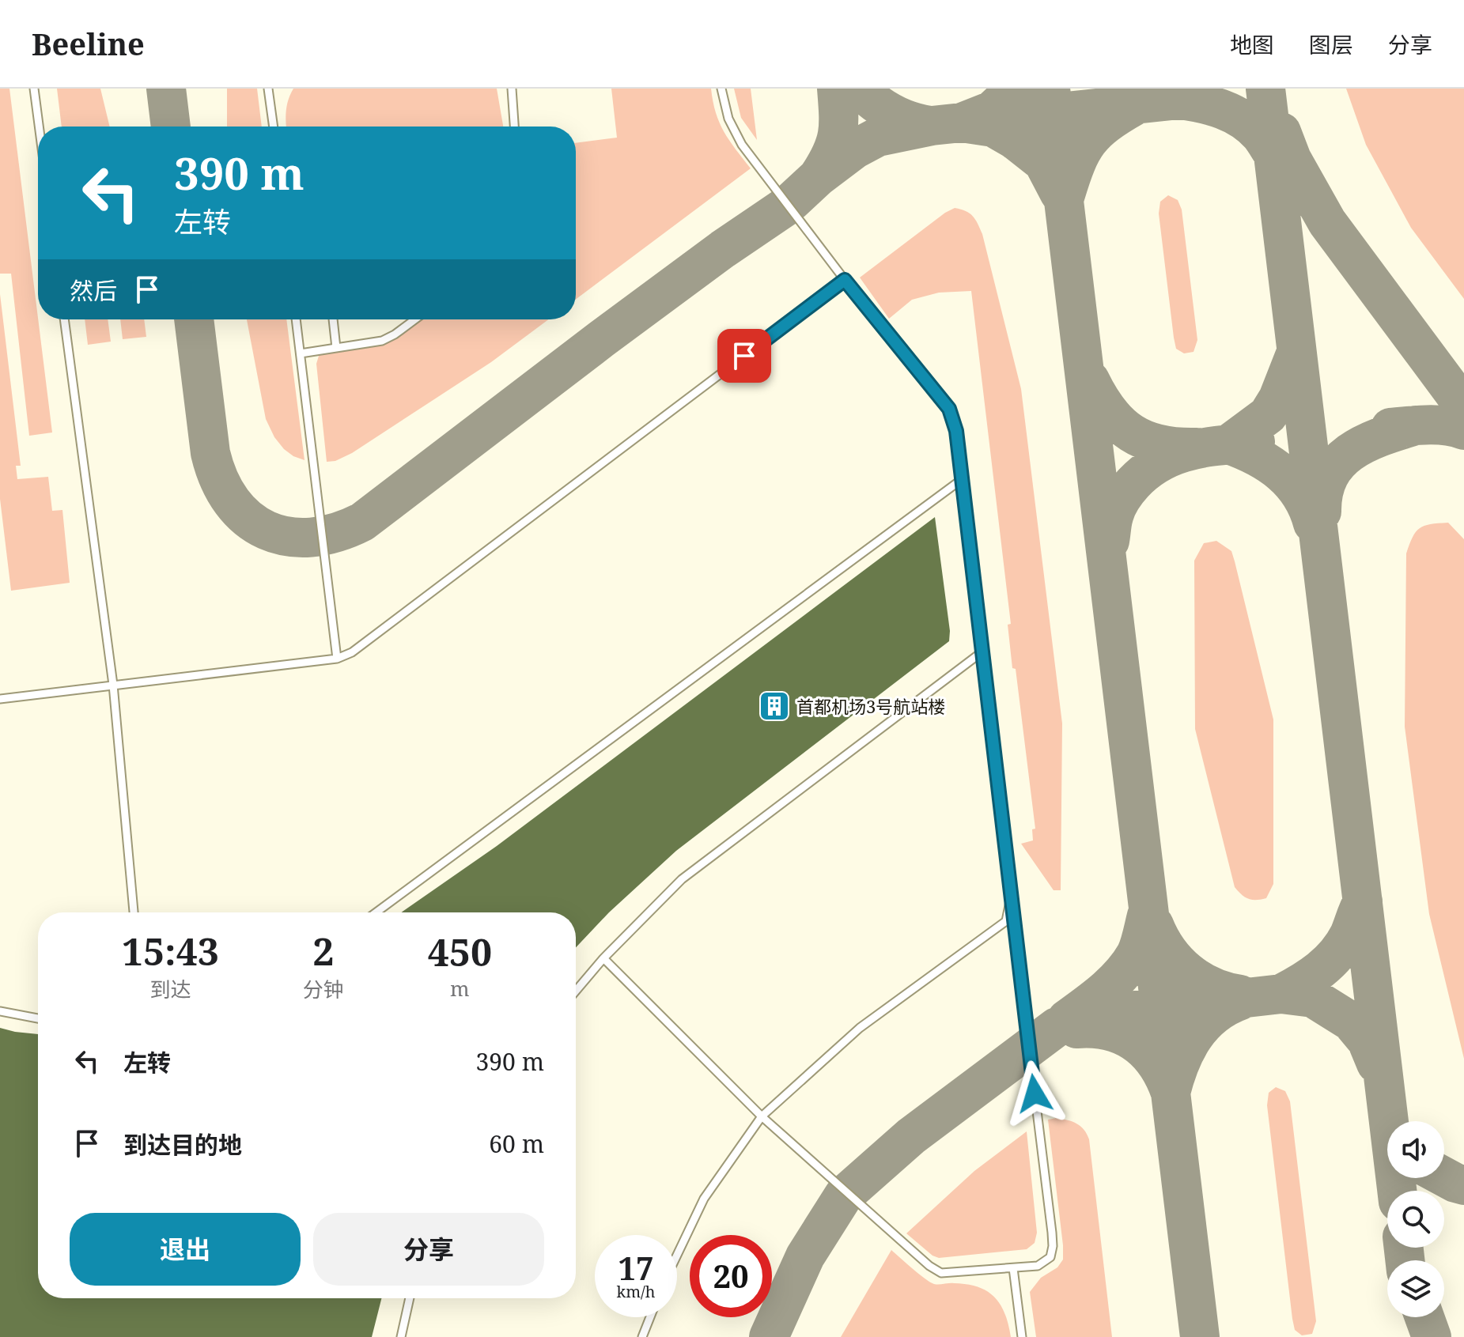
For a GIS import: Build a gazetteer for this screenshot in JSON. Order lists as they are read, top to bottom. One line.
{"places":{"building":["首都机场3号航站楼"]},"page":{"header":"Beeline","nav":["地图","图层","分享"],"turn":["390 m","左转"],"then":"然后","eta":["15:43","到达","2","分钟","450","m"],"list":[{"name":"左转","value":"390 m"},{"name":"到达目的地","value":"60 m"}],"buttons":["退出","分享"],"speed":"17 km/h","limit":"20"}}
